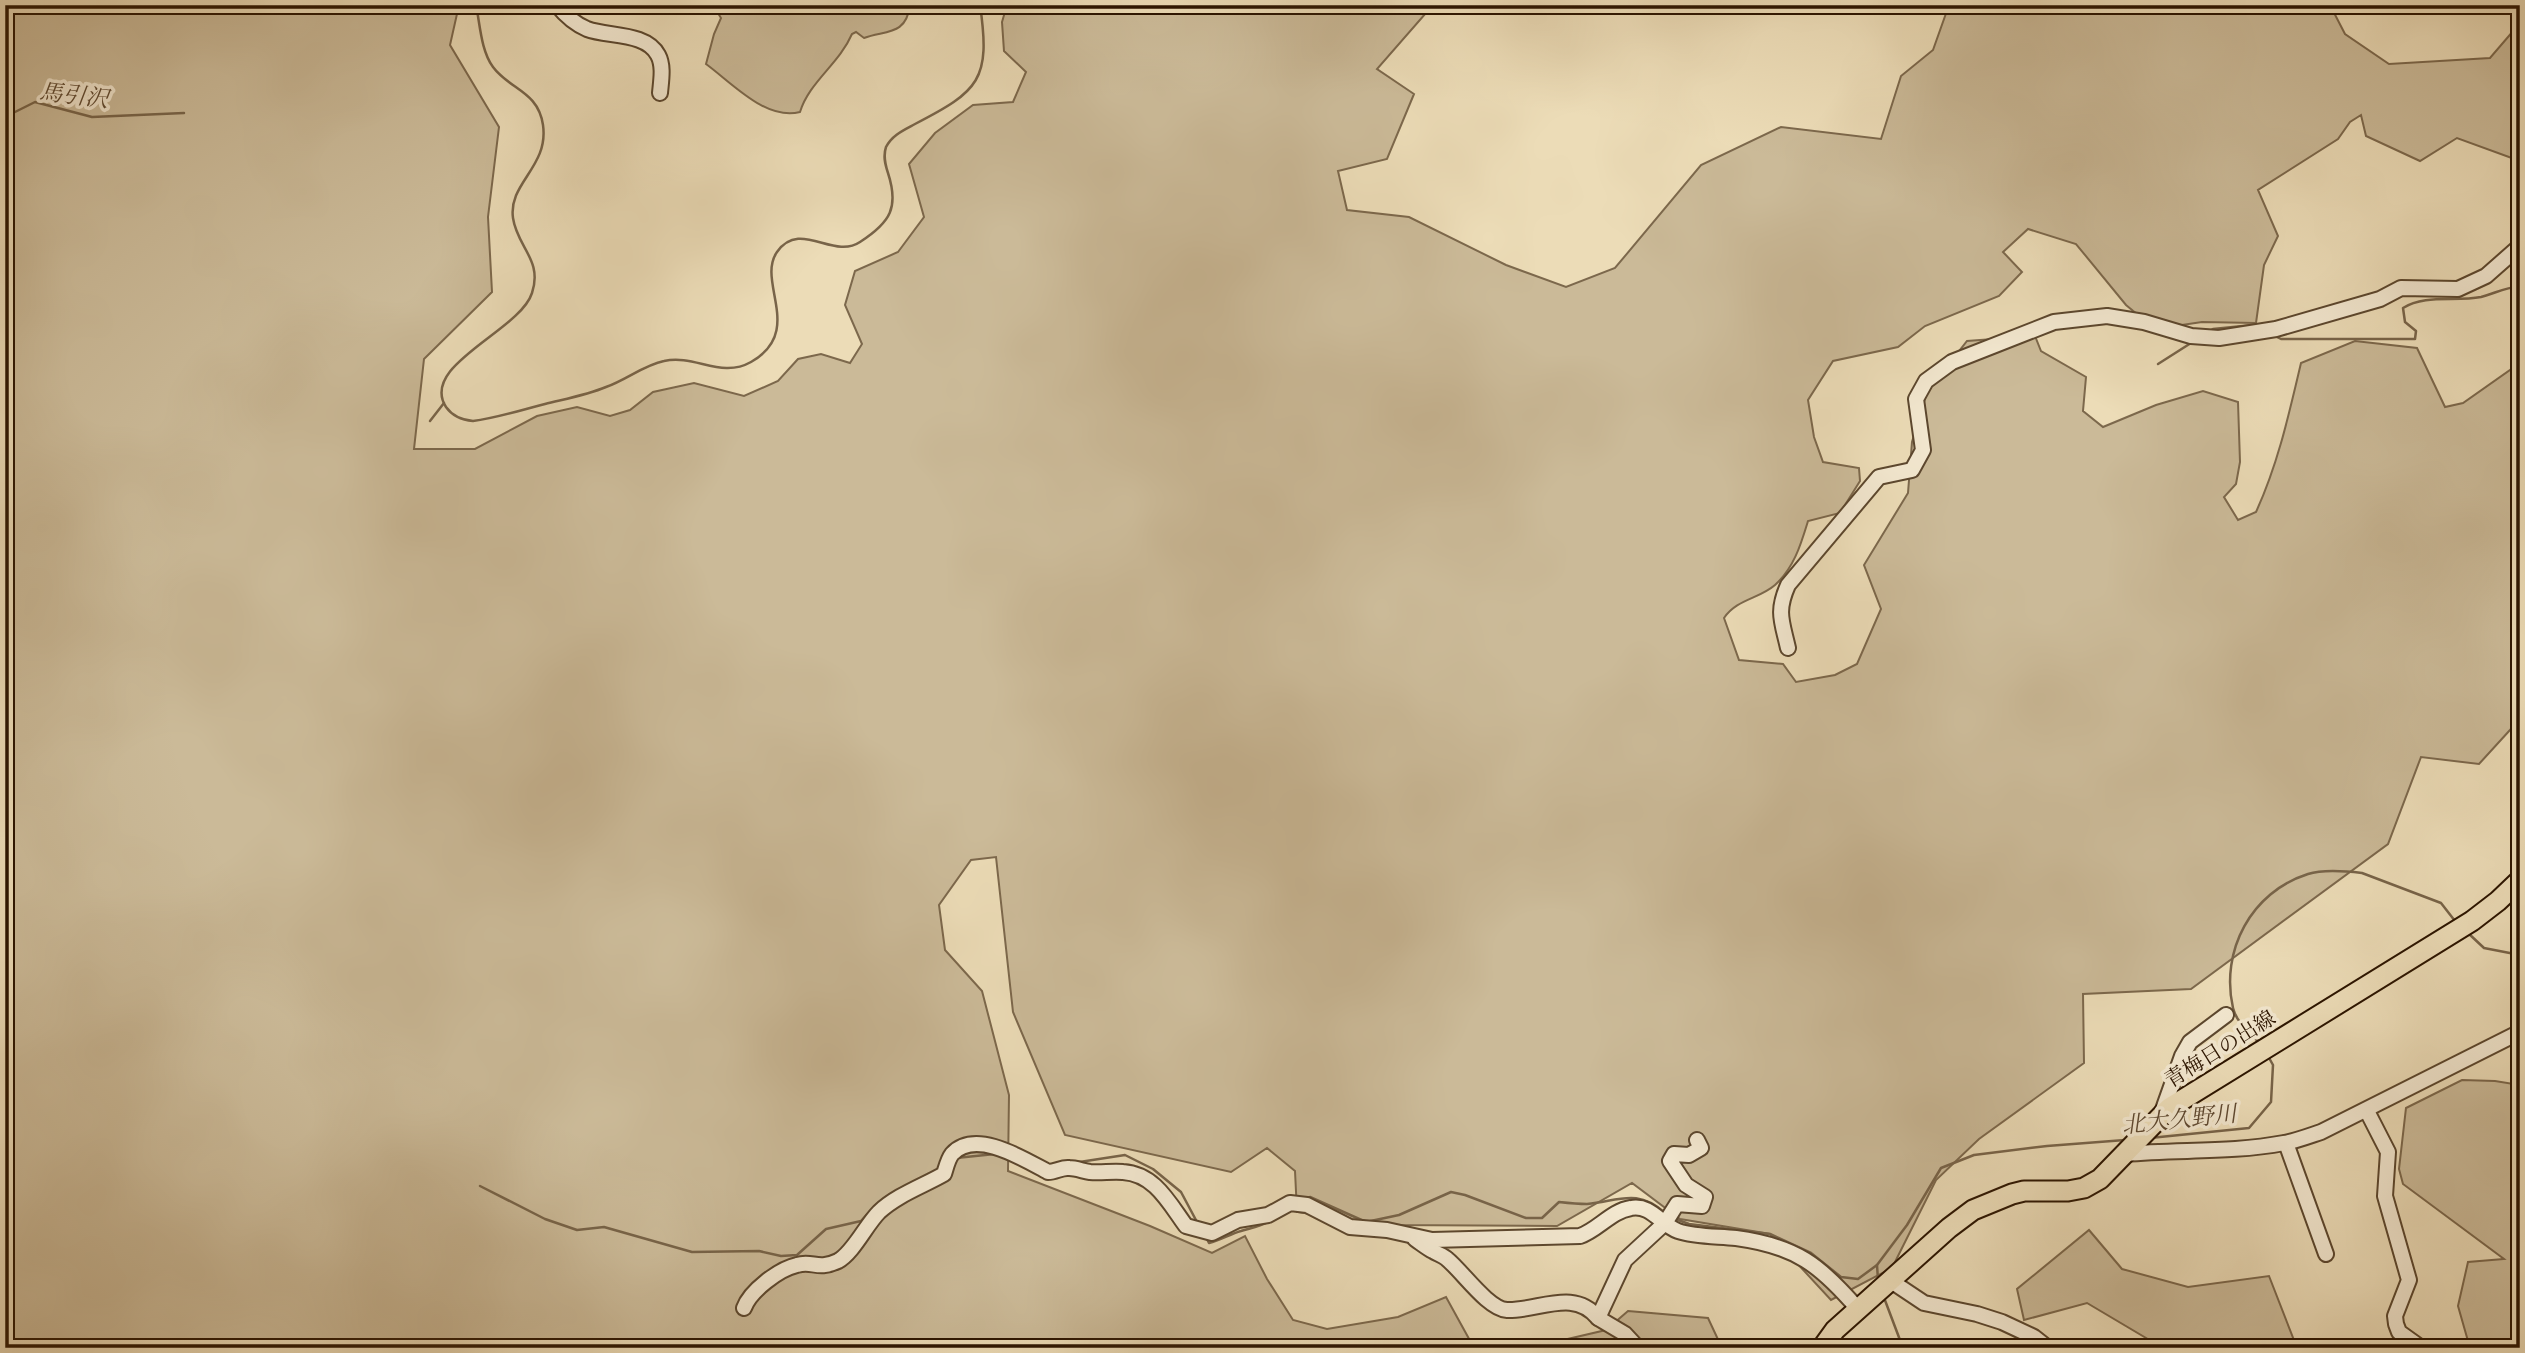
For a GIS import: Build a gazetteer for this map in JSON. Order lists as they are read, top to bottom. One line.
{"streets":{"main road":["青梅日の出線"]},"water":["馬引沢","北大久野川"]}
